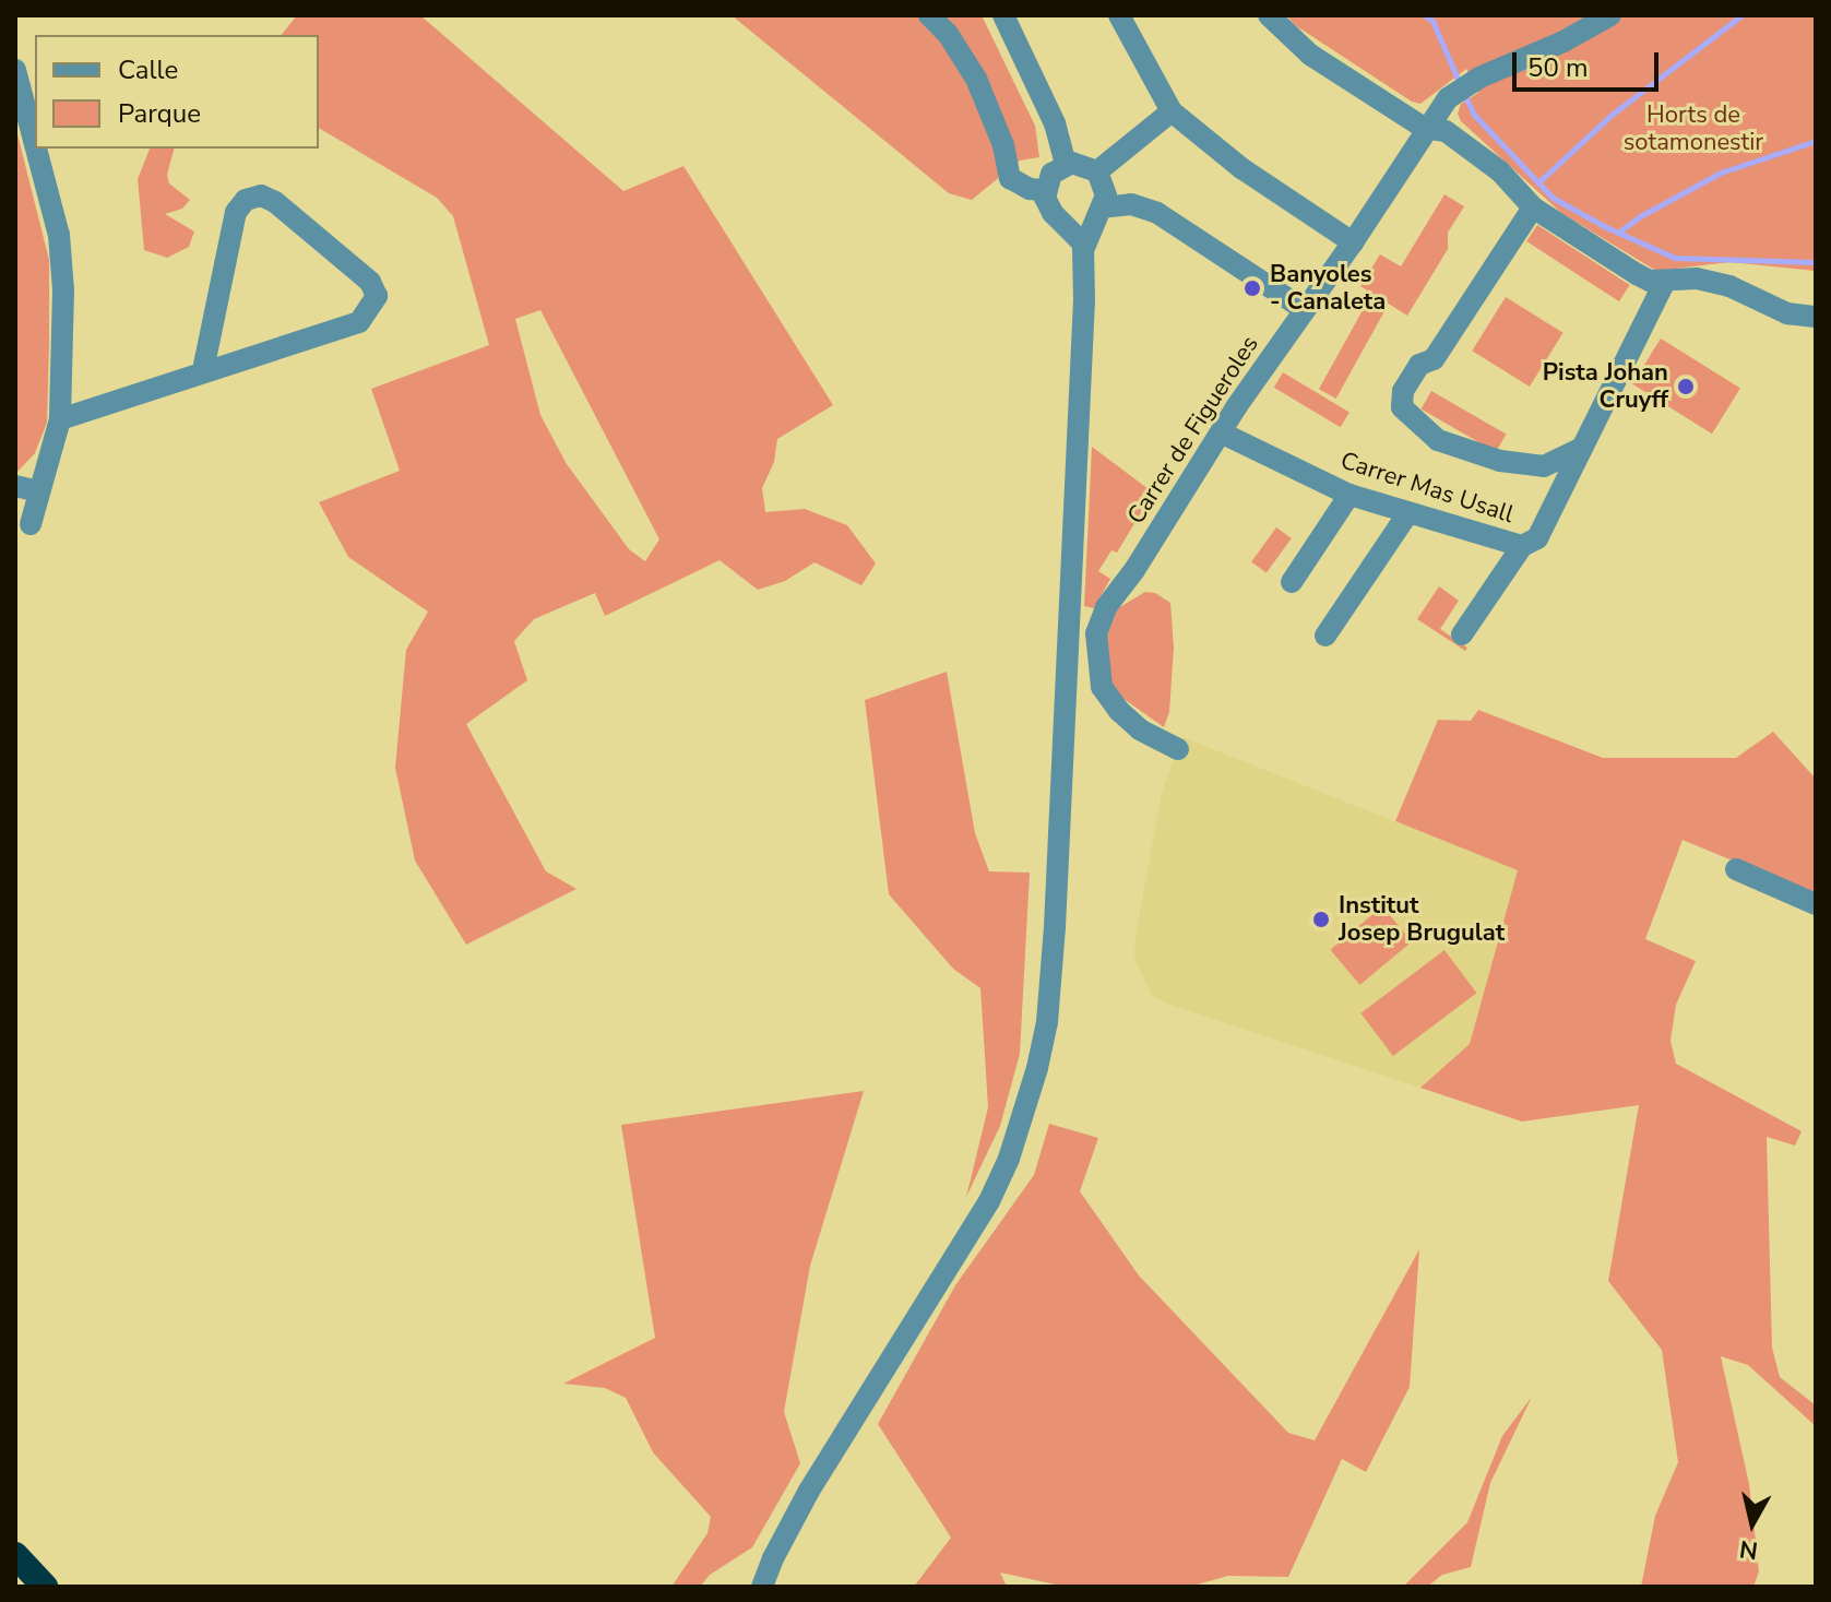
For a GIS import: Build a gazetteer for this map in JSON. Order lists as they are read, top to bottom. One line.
{"streets":{"street":["Carrer de Figueroles","Carrer Mas Usall"]},"crossings":[["Carrer de Figueroles","Carrer Mas Usall"]],"parks":["Horts de sotamonestir"],"places":["Banyoles - Canaleta","Pista Johan Cruyff","Institut Josep Brugulat"],"legend":["Calle","Parque"],"scale_bar":"50 m","north":"bottom"}
